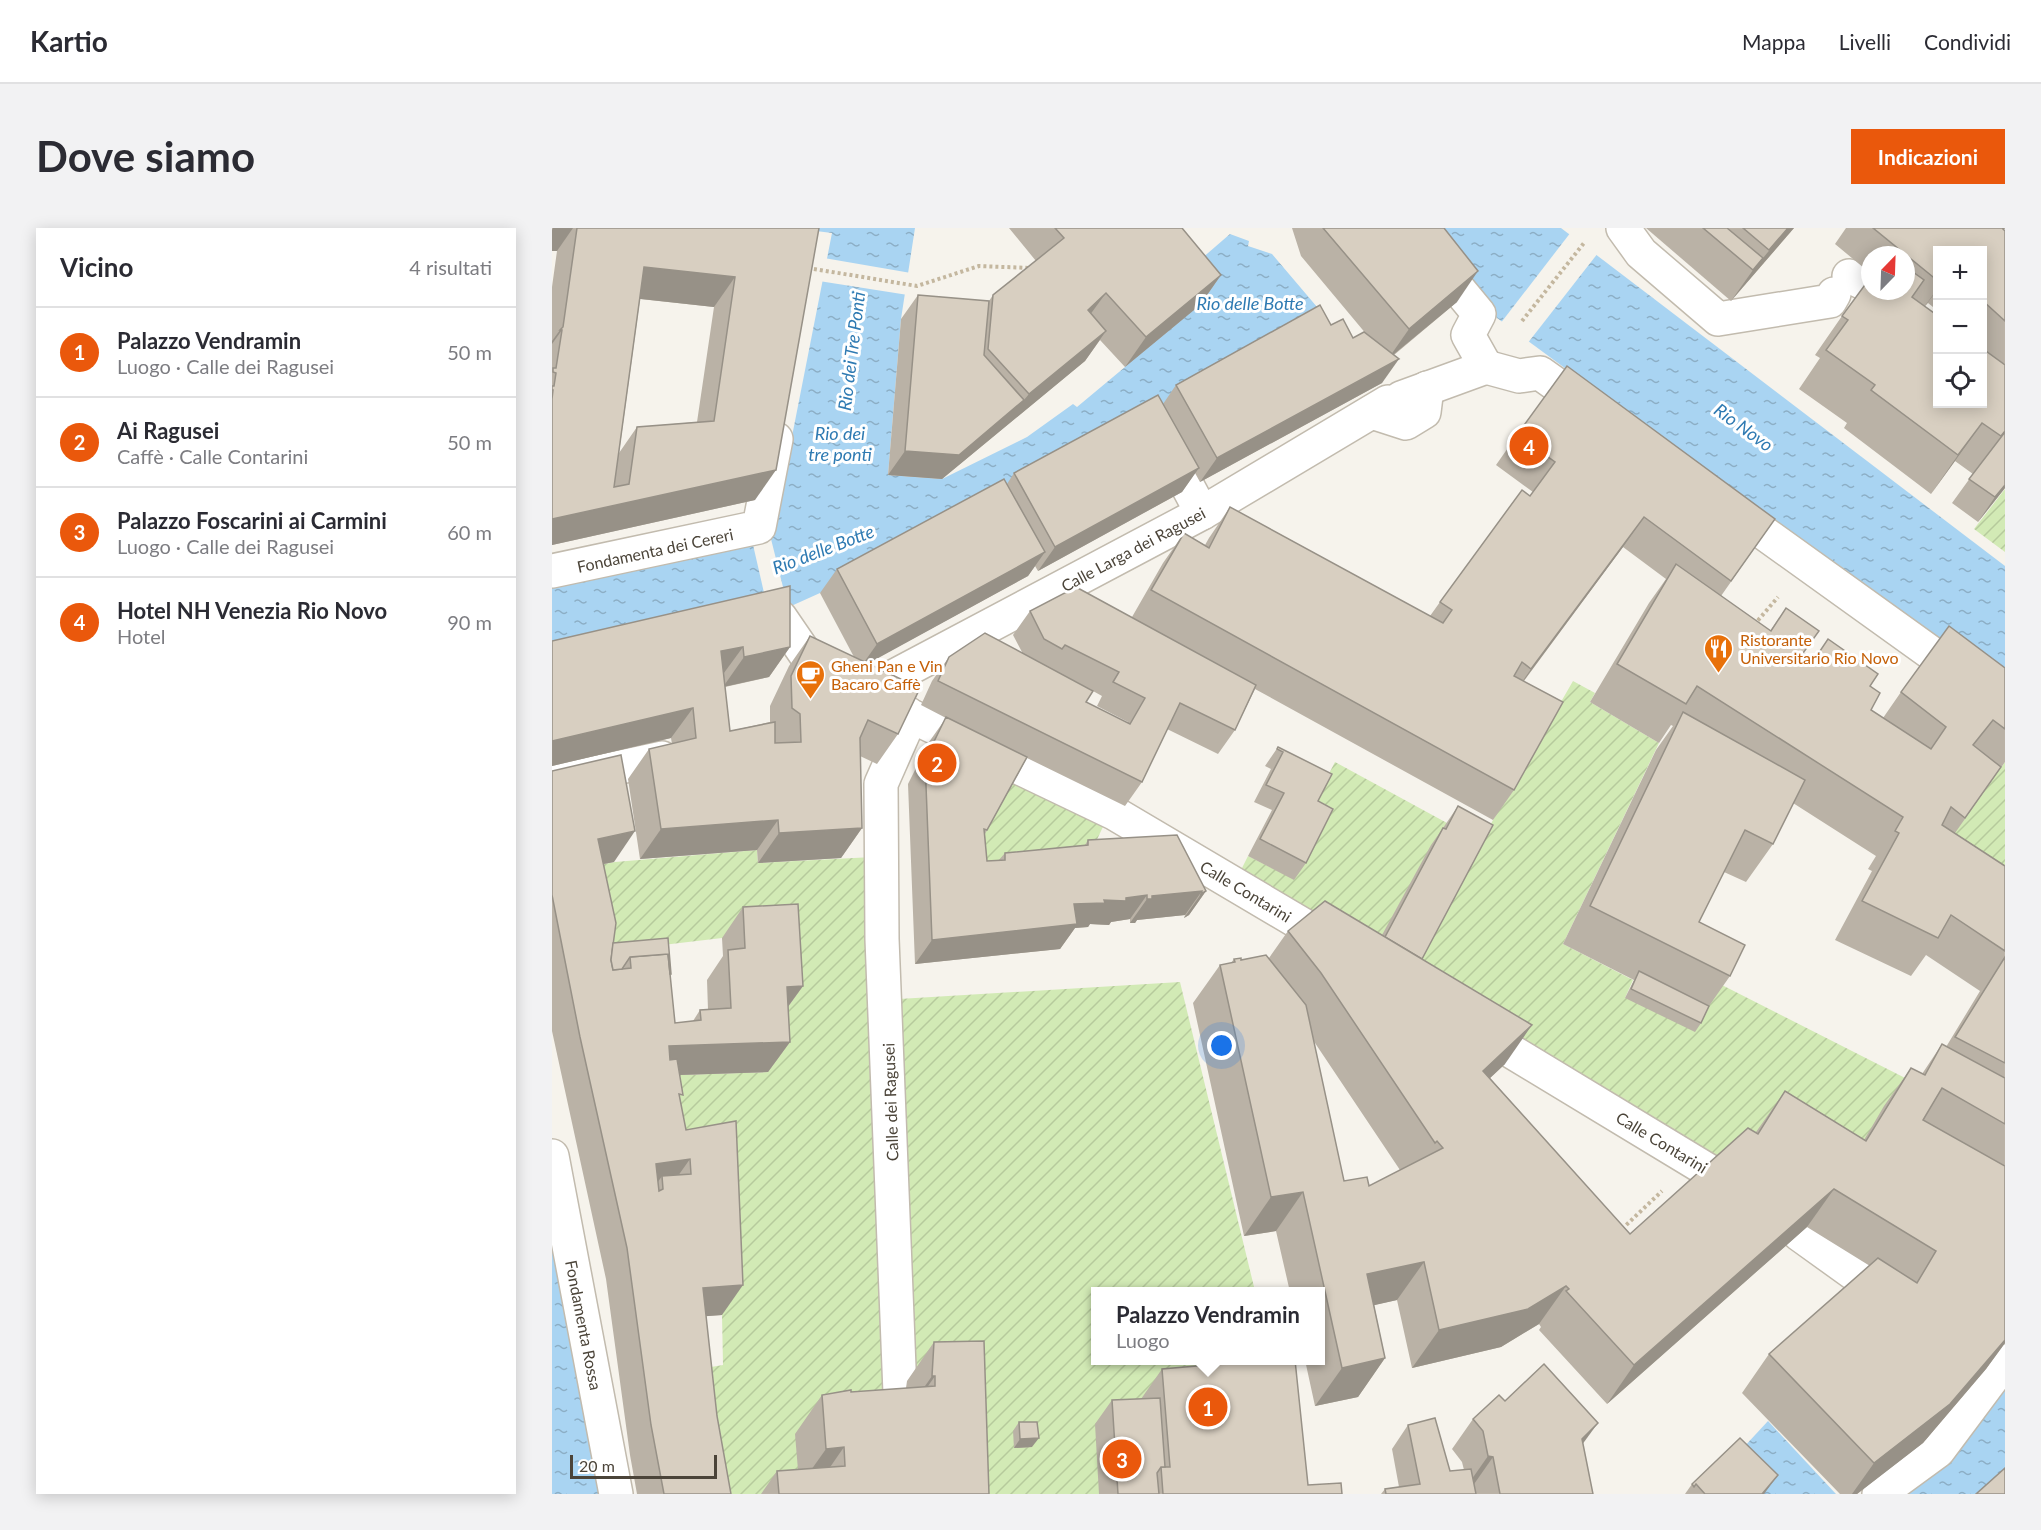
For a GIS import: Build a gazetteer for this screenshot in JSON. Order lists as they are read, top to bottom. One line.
{"streets":{"street":["Calle Larga dei Ragusei","Fondamenta dei Cereri","Calle Contarini","Calle dei Ragusei","Fondamenta Rossa"]},"crossings":[["Calle Larga dei Ragusei","Calle Contarini"],["Calle Contarini","Calle dei Ragusei"]],"water":["Rio delle Botte","Rio dei Tre Ponti","Rio Novo","Rio dei tre ponti"],"places":{"restaurant":["Ristorante Universitario Rio Novo"],"cafe":["Gheni Pan e Vin Bacaro Caffè"]},"scale_bar":"20 m","north":"top right","page":{"header":"Kartio","nav":["Mappa","Livelli","Condividi"],"buttons":"Indicazioni","title":"Dove siamo","heading":["Vicino","4 risultati"],"map_buttons":["+","−"],"list":[{"mark":"1","name":"Palazzo Vendramin","note":"Luogo · Calle dei Ragusei","value":"50 m"},{"mark":"2","name":"Ai Ragusei","note":"Caffè · Calle Contarini","value":"50 m"},{"mark":"3","name":"Palazzo Foscarini ai Carmini","note":"Luogo · Calle dei Ragusei","value":"60 m"},{"mark":"4","name":"Hotel NH Venezia Rio Novo","note":"Hotel","value":"90 m"}],"pins":["4","2","1","3"],"popup":["Palazzo Vendramin","Luogo"],"scale":"20 m"}}
